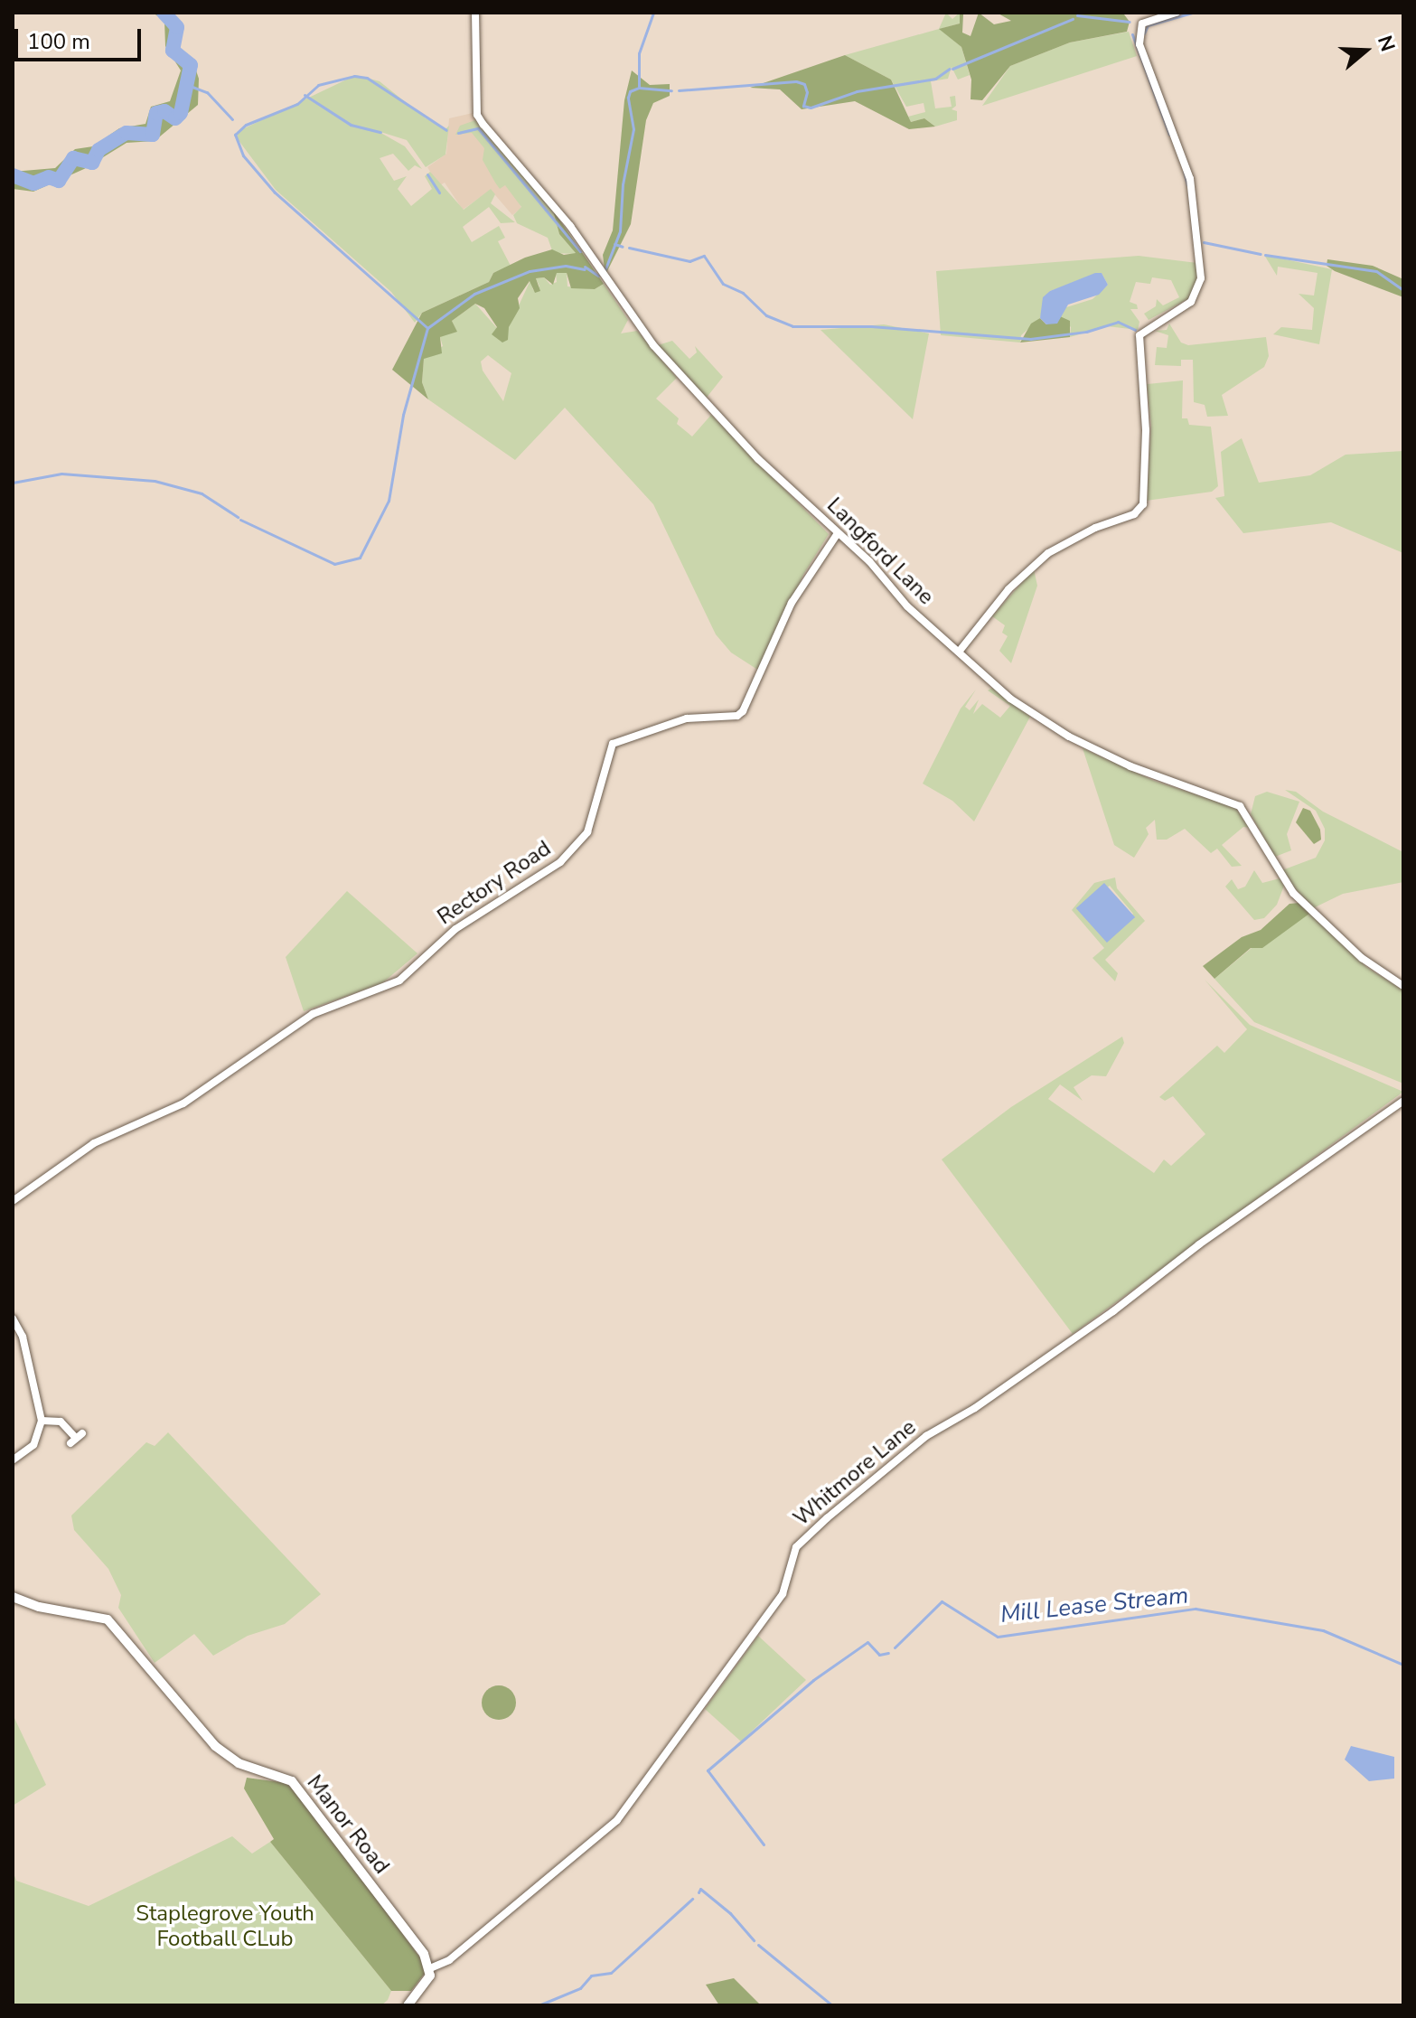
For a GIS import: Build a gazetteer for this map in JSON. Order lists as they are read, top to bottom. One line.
{"streets":{"street":["Langford Lane","Rectory Road","Whitmore Lane","Manor Road"]},"crossings":[["Langford Lane","Rectory Road"],["Whitmore Lane","Manor Road"]],"water":["Mill Lease Stream"],"parks":["Staplegrove Youth Football CLub"],"scale_bar":"100 m","north":"right"}
